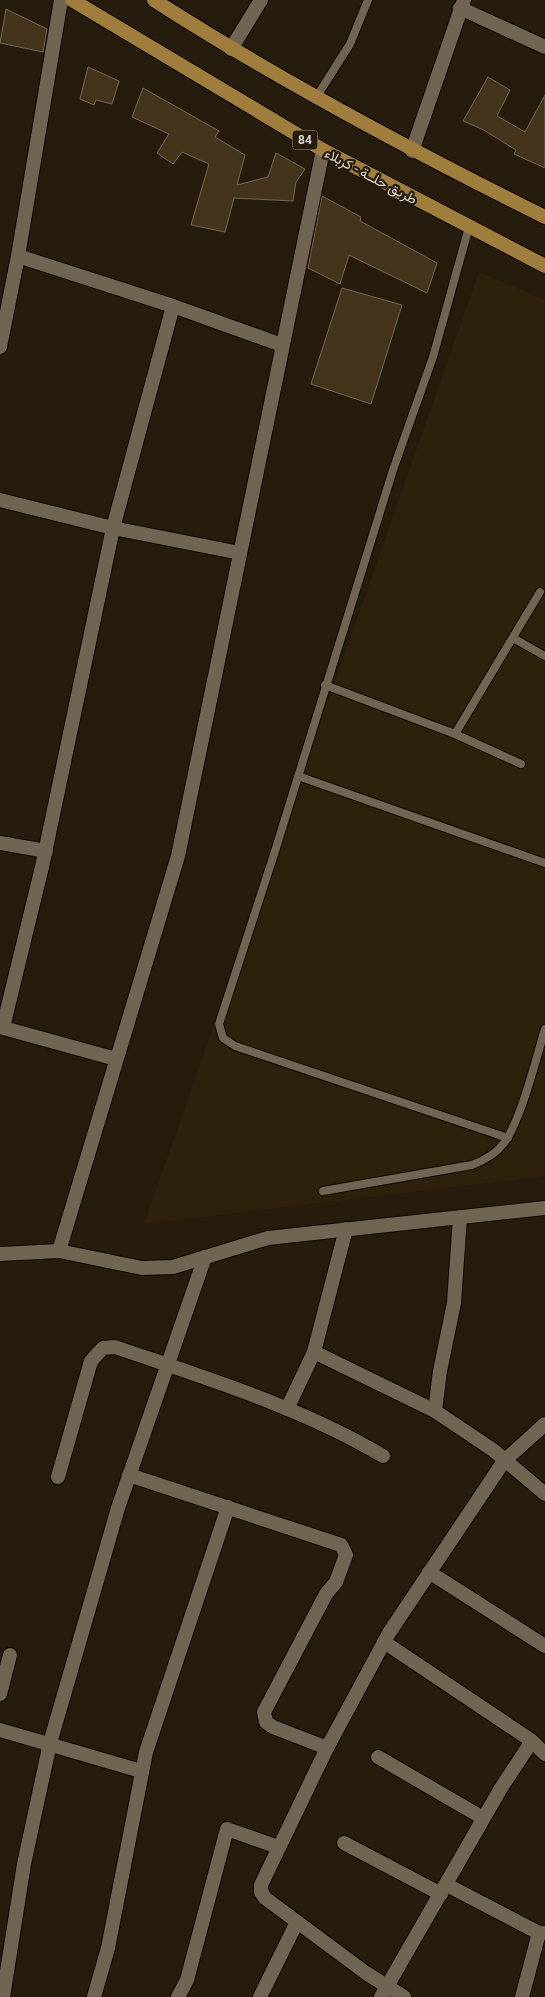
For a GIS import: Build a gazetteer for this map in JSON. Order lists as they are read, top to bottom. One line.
{"streets":{"main road":["84","طريق حلــة - كربلاء"]}}
